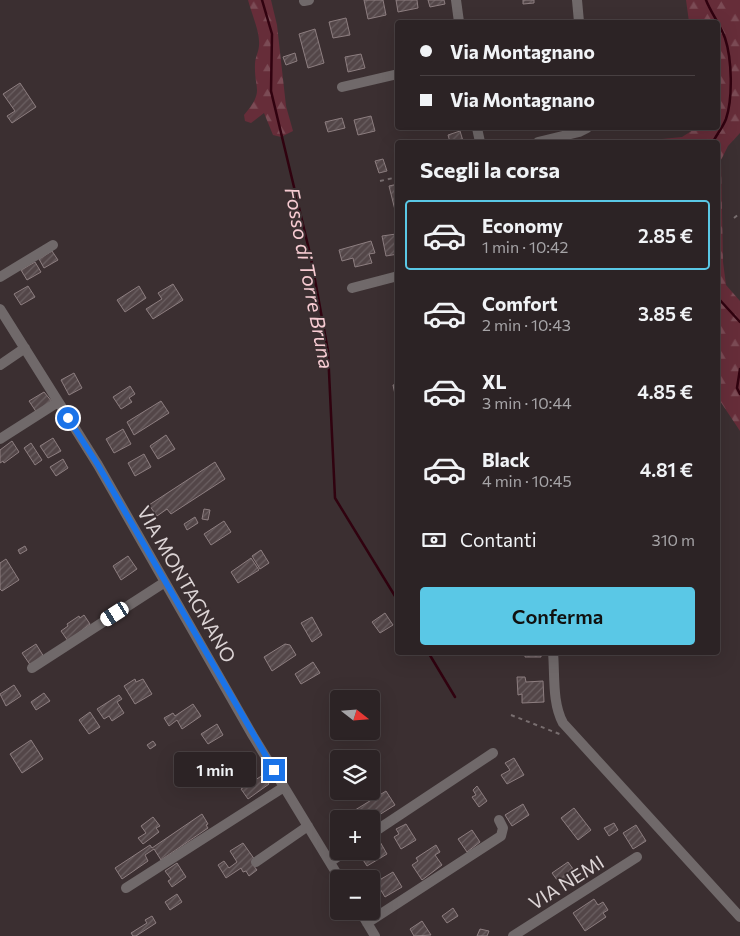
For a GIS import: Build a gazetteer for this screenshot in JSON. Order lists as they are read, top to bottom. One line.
{"streets":{"street":["VIA MONTAGNANO","VIA NEMI"]},"water":["Fosso di Torre Bruna"],"north":"right","page":{"banner":["Via Montagnano","Via Montagnano"],"heading":"Scegli la corsa","list":[{"name":"Economy","note":"1 min · 10:42","value":"2.85 €"},{"name":"Comfort","note":"2 min · 10:43","value":"3.85 €"},{"name":"XL","note":"3 min · 10:44","value":"4.85 €"},{"name":"Black","note":"4 min · 10:45","value":"4.81 €"}],"pay":["Contanti","310 m"],"buttons":"Conferma","map_buttons":["+","−"],"bubble":"1 min"}}
